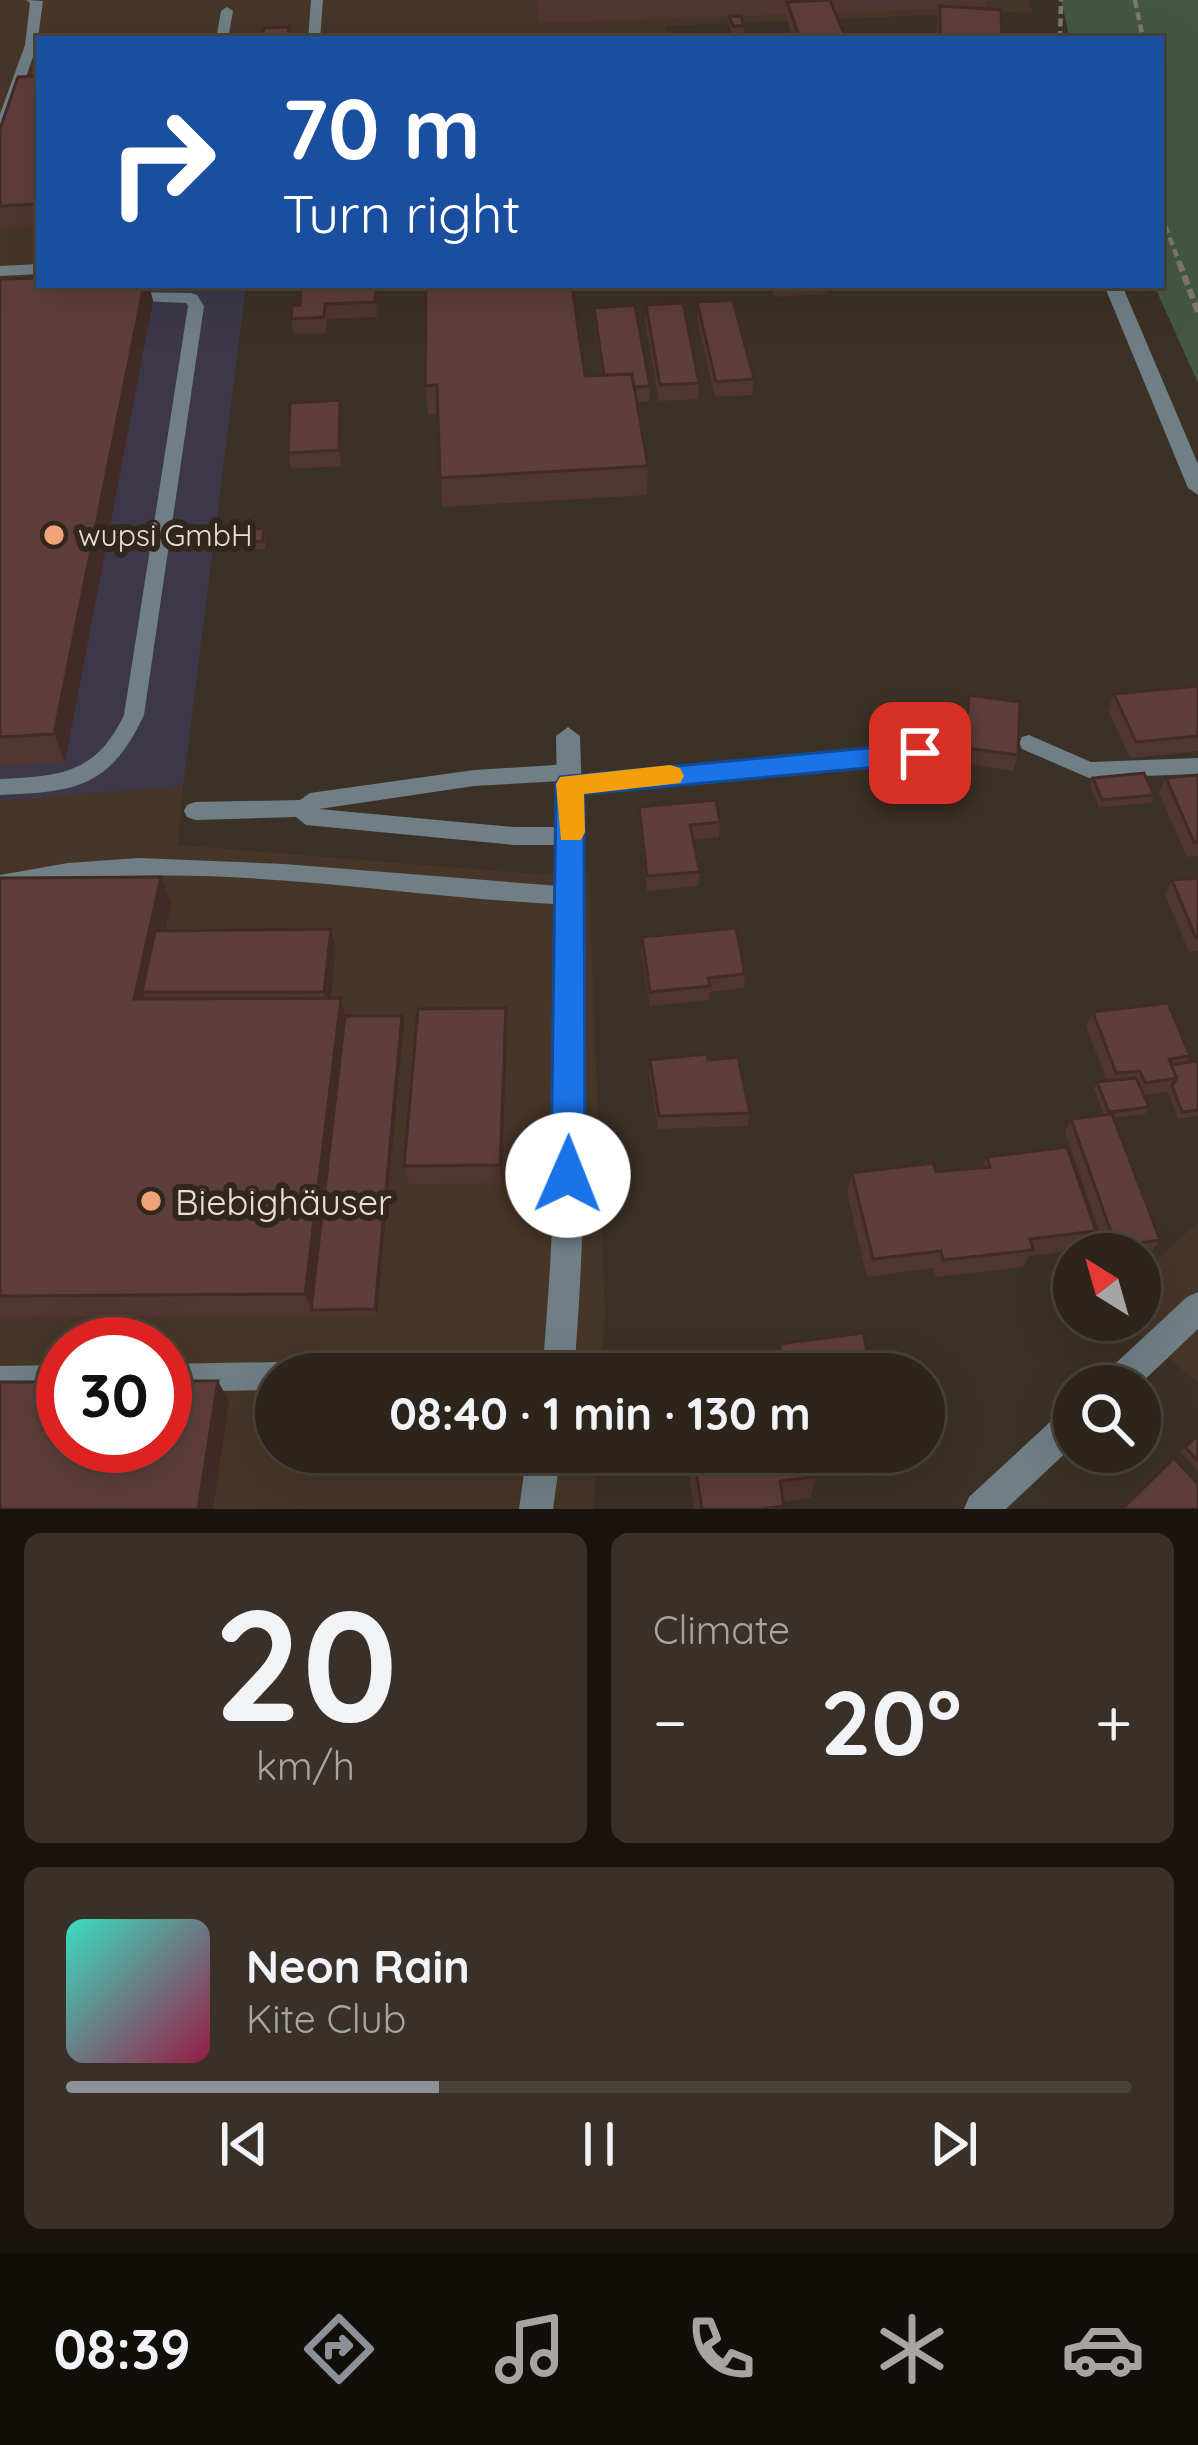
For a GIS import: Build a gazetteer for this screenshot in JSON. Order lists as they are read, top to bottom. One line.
{"places":["wupsi GmbH","Biebighäuser"],"north":"top left","page":{"turn":["70 m","Turn right"],"limit":"30","trip":"08:40 · 1 min · 130 m","tile":[["20","km/h"],"Climate"],"heat":["−","20°","+"],"song":["Neon Rain","Kite Club"],"tabs":"08:39"}}
